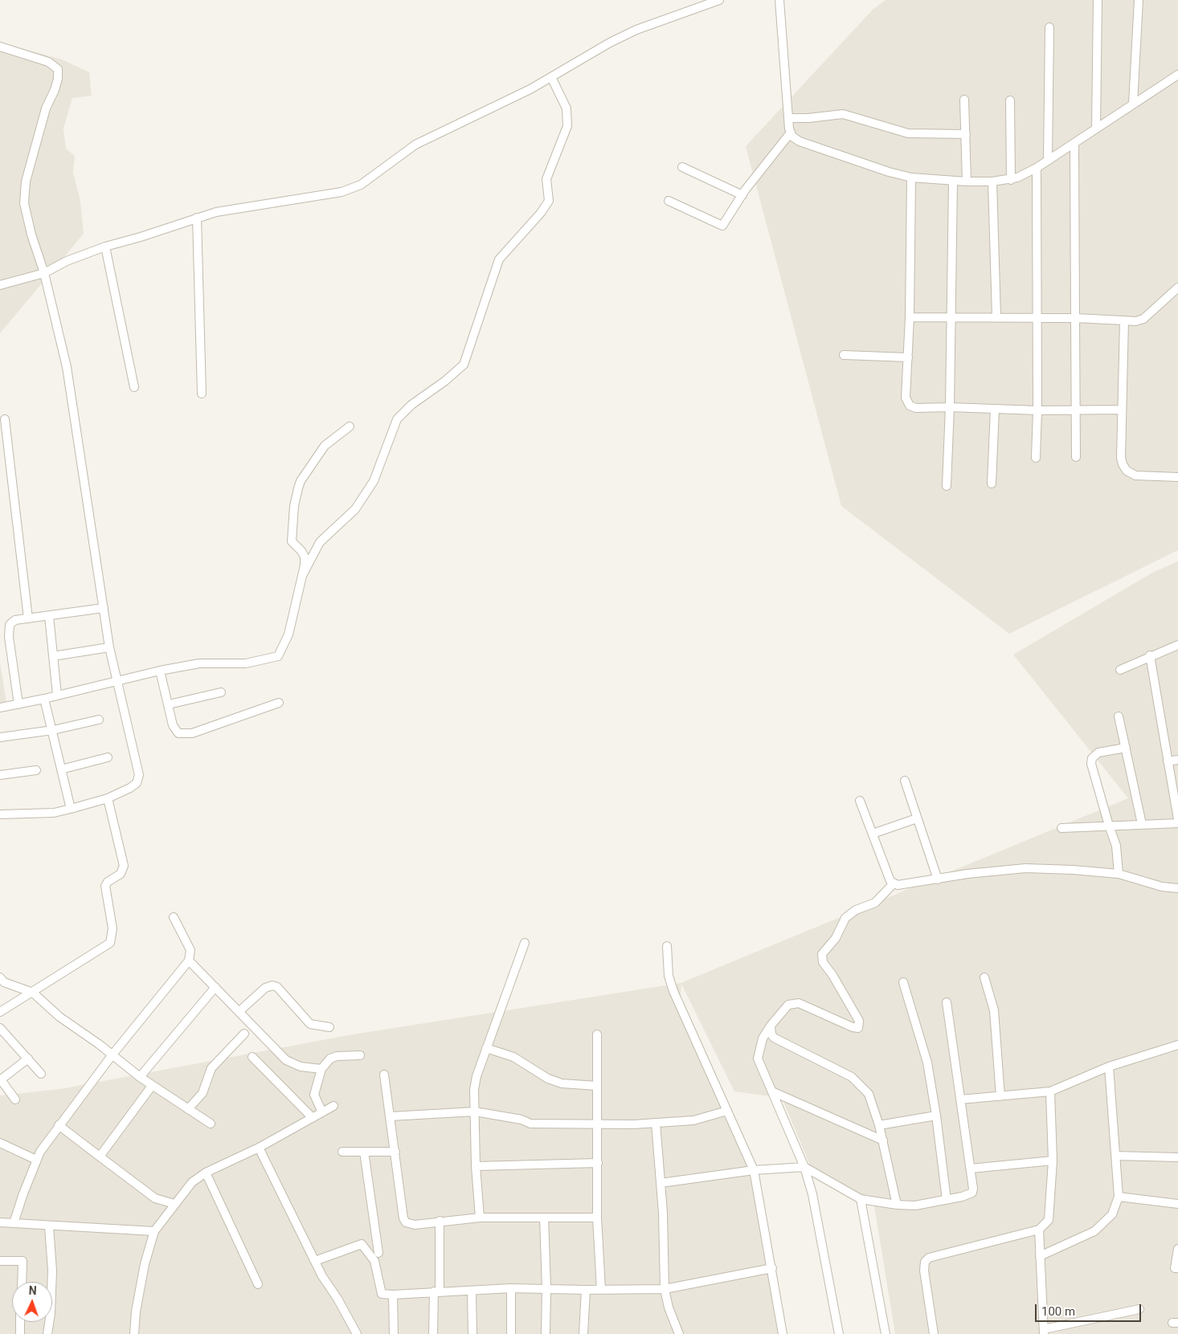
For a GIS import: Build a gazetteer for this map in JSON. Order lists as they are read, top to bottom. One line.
{"scale_bar":"100 m","north":"top"}
